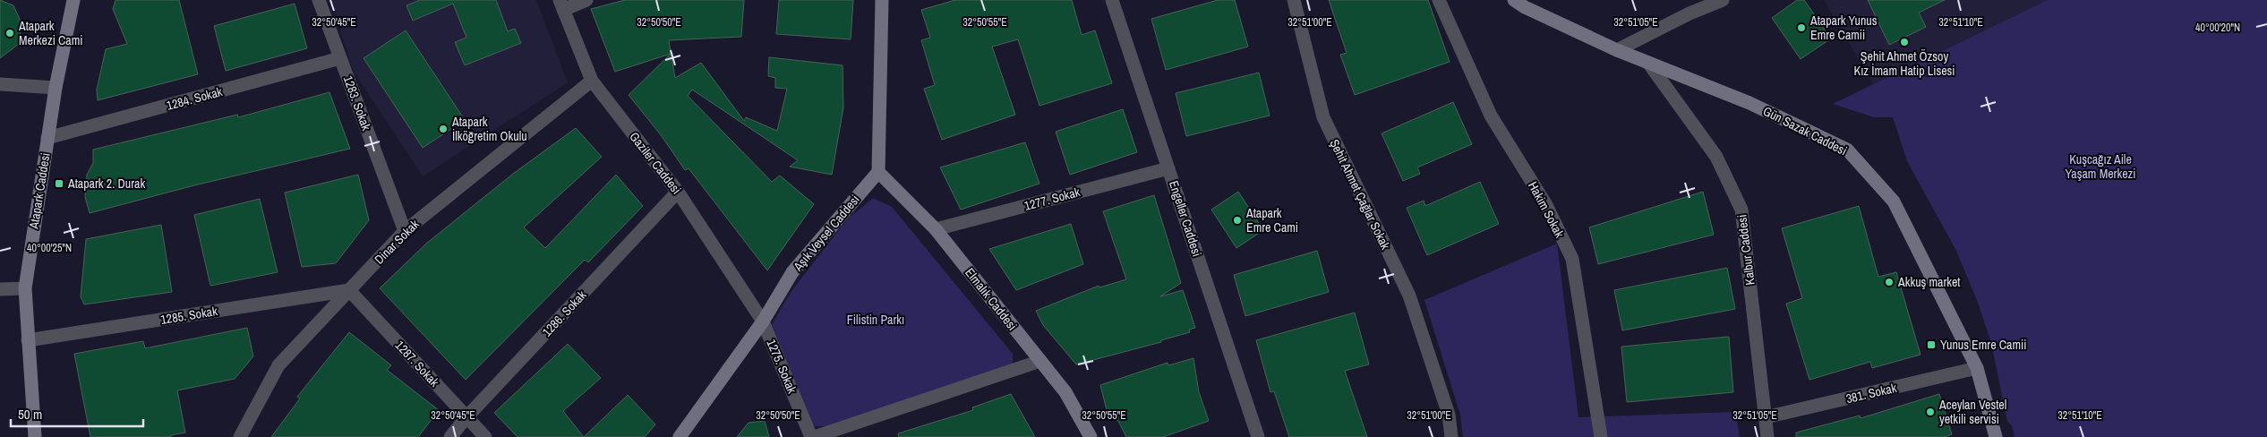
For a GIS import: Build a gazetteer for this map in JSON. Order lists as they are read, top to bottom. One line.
{"streets":{"street":["1284. Sokak","1283. Sokak","Gün Sazak Caddesi","Gaziler Caddesi","Atapark Caddesi","Şehit Ahmet Çağlar Sokak","1277. Sokak","Hakim Sokak","Engeller Caddesi","Aşık Veysel Caddesi","Dinar Sokak","Kalbur Caddesi","Elmalık Caddesi","1286. Sokak","1285. Sokak","1287. Sokak","1275. Sokak","381. Sokak"]},"crossings":[["1284. Sokak","1283. Sokak"],["1284. Sokak","Atapark Caddesi"],["1283. Sokak","Dinar Sokak"],["Gün Sazak Caddesi","Kalbur Caddesi"],["Gün Sazak Caddesi","381. Sokak"],["Gaziler Caddesi","Aşık Veysel Caddesi"],["Gaziler Caddesi","Dinar Sokak"],["Gaziler Caddesi","1286. Sokak"],["Gaziler Caddesi","1275. Sokak"],["Atapark Caddesi","1285. Sokak"],["1277. Sokak","Engeller Caddesi"],["1277. Sokak","Elmalık Caddesi"],["Aşık Veysel Caddesi","Elmalık Caddesi"],["Aşık Veysel Caddesi","1275. Sokak"],["Dinar Sokak","1285. Sokak"],["Dinar Sokak","1287. Sokak"],["Kalbur Caddesi","381. Sokak"],["1286. Sokak","1287. Sokak"],["1285. Sokak","1287. Sokak"]],"parks":["Kuşcağız Aile Yaşam Merkezi","Filistin Parkı"],"places":{"other":["Atapark Yunus Emre Camii","Atapark Merkezi Cami","Şehit Ahmet Özsoy Kız İmam Hatip Lisesi","Atapark İlköğretim Okulu","Atapark Emre Cami","Akkuş market","Aceylan Vestel yetkili servisi"],"transit":["Atapark 2. Durak","Yunus Emre Camii"]},"scale_bar":"50 m","coordinates":["32°50'45\"E","32°50'50\"E","32°50'55\"E","32°51'00\"E","32°51'05\"E","32°51'10\"E","40°00'20\"N","40°00'25\"N"]}
